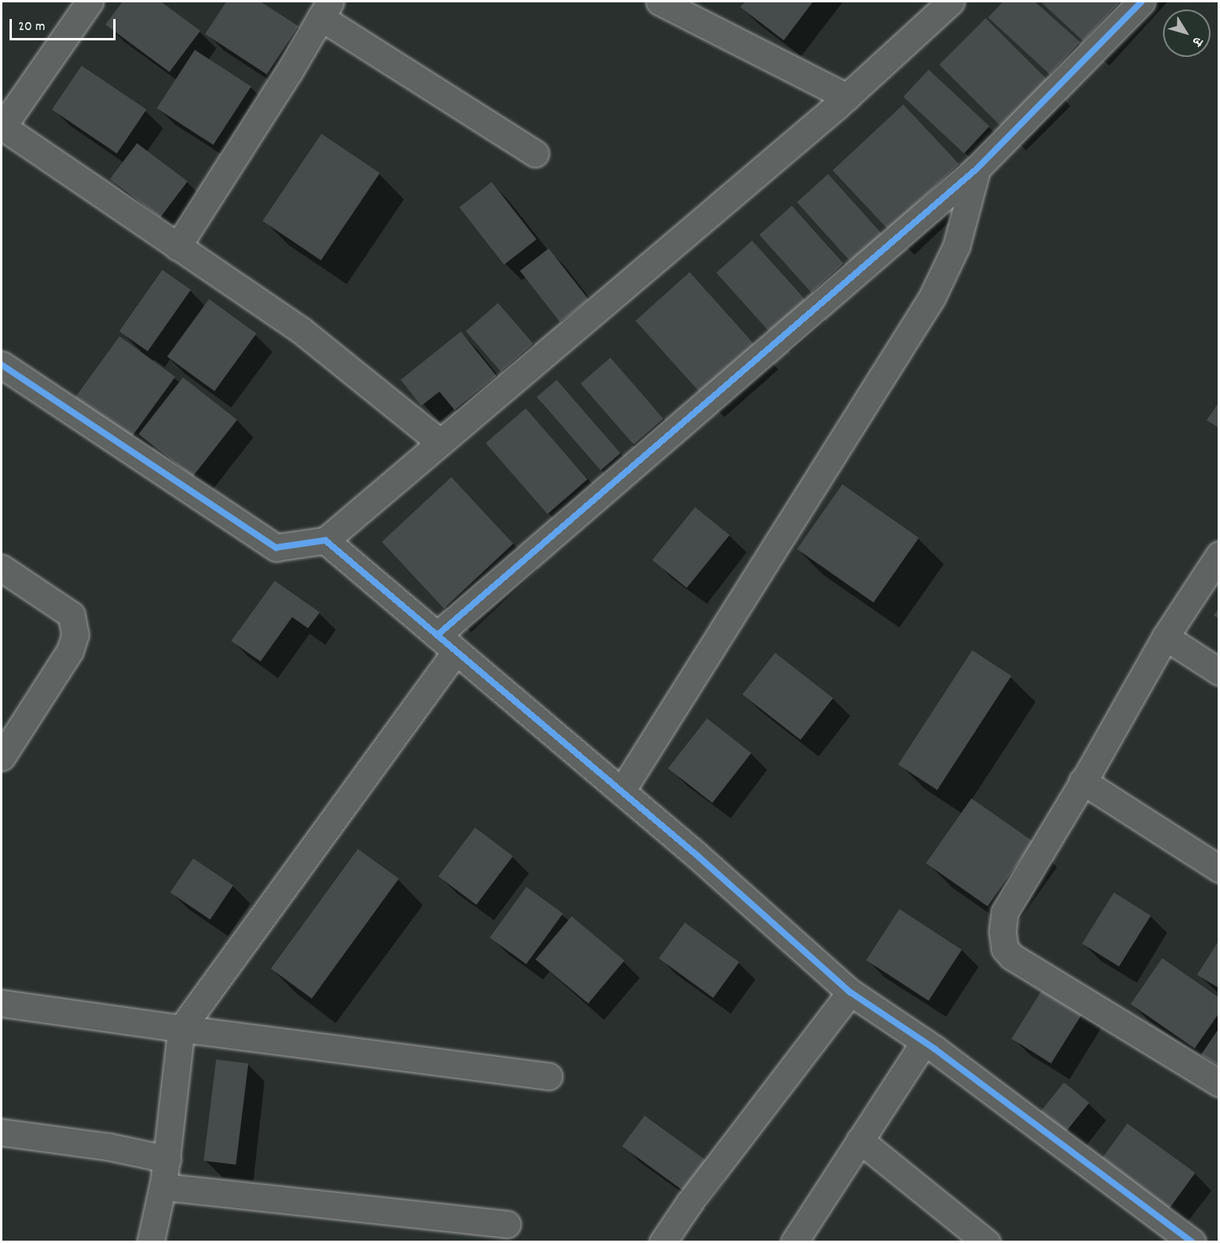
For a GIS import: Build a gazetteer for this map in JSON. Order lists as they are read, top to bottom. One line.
{"scale_bar":"20 m","north":"bottom right"}
